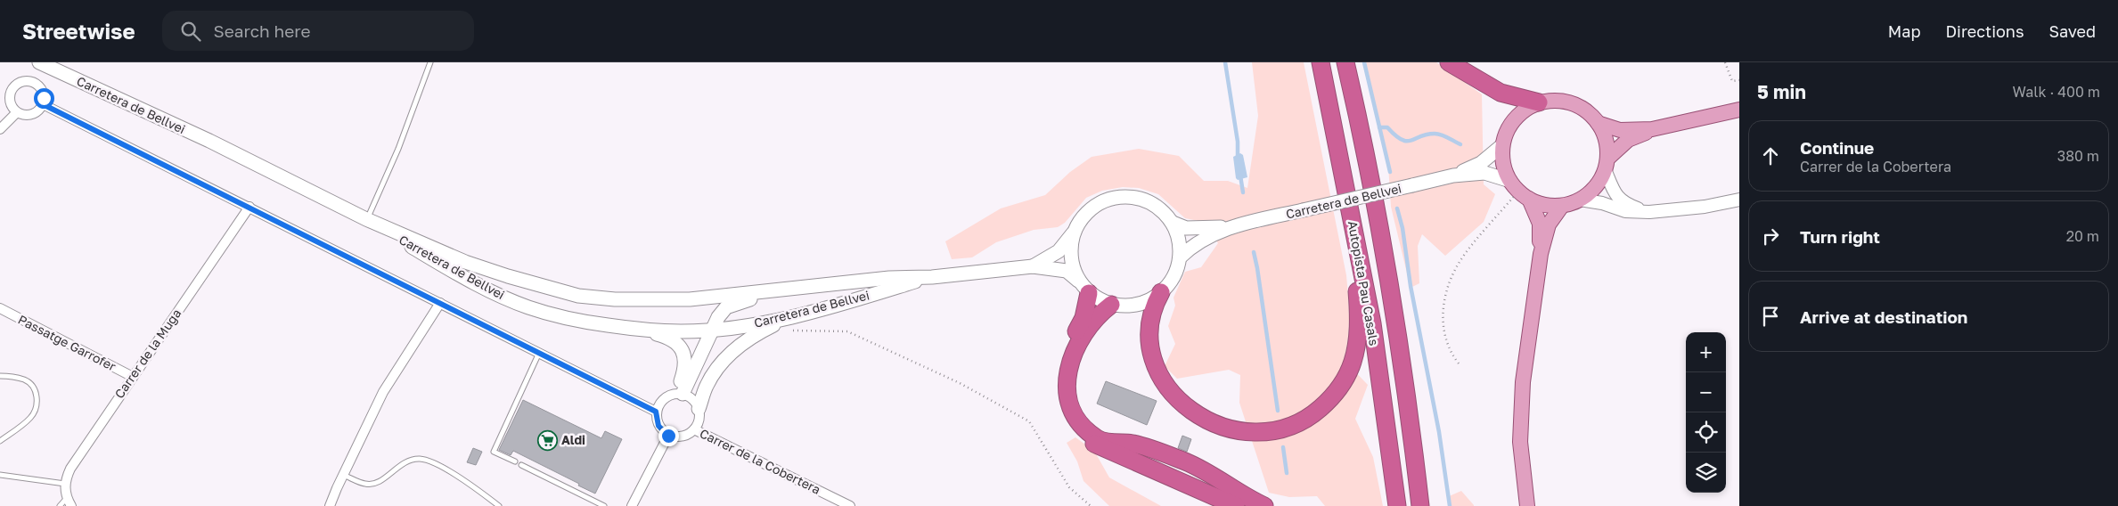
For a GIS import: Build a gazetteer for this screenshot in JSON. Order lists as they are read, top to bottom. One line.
{"streets":{"highway":["Autopista Pau Casals"],"main road":["Carretera de Bellvei"],"street":["Passatge Garrofer","Carrer de la Muga","Carrer de la Cobertera"]},"crossings":[["Passatge Garrofer","Carrer de la Muga"]],"places":{"supermarket":["Aldi"]},"page":{"header":"Streetwise","search":"Search here","nav":["Map","Directions","Saved"],"heading":["5 min","Walk · 400 m"],"list":[["Continue","Carrer de la Cobertera","380 m"],["Turn right","20 m"],"Arrive at destination"],"map_buttons":["+","−"]}}
